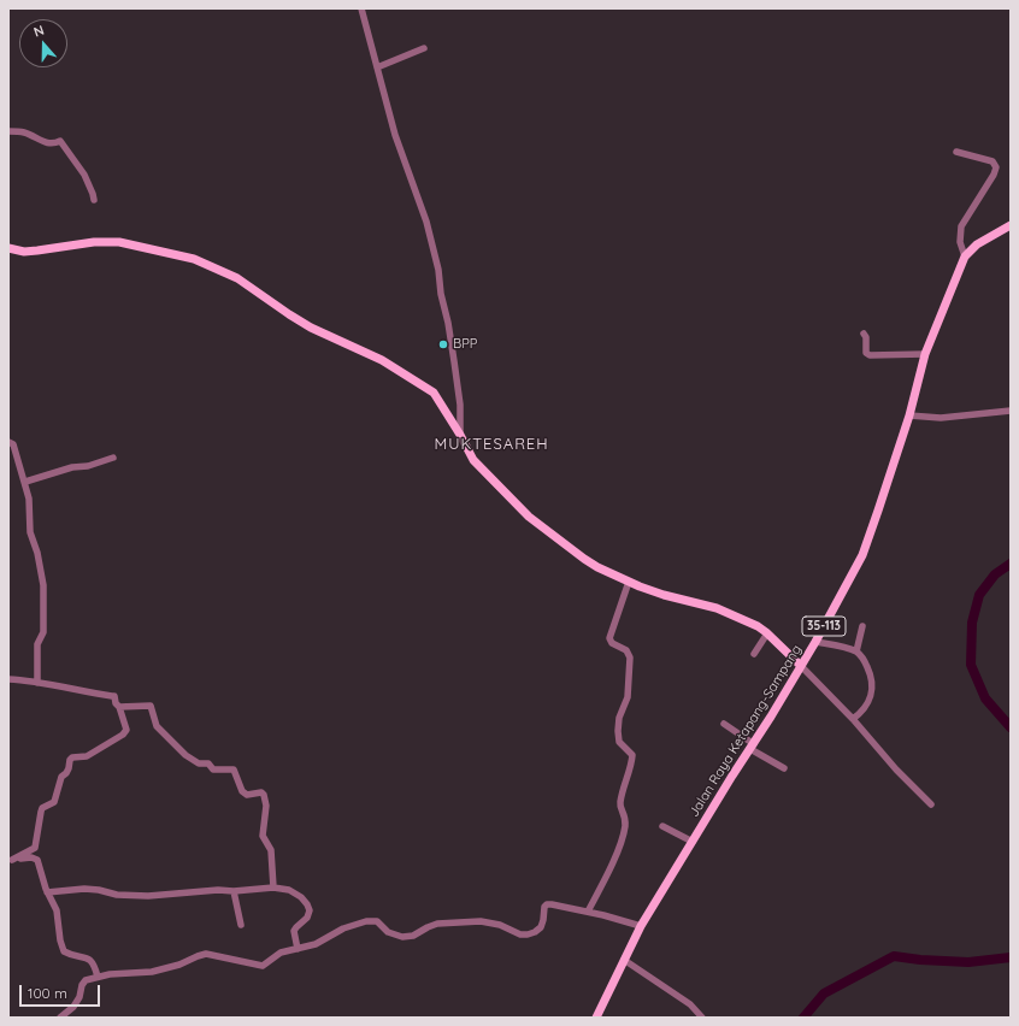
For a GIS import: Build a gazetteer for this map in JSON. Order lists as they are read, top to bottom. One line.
{"streets":{"main road":["35-113","Jalan Raya Ketapang-Sampang"]},"districts":["MUKTESAREH"],"places":["BPP"],"scale_bar":"100 m","north":"top"}
